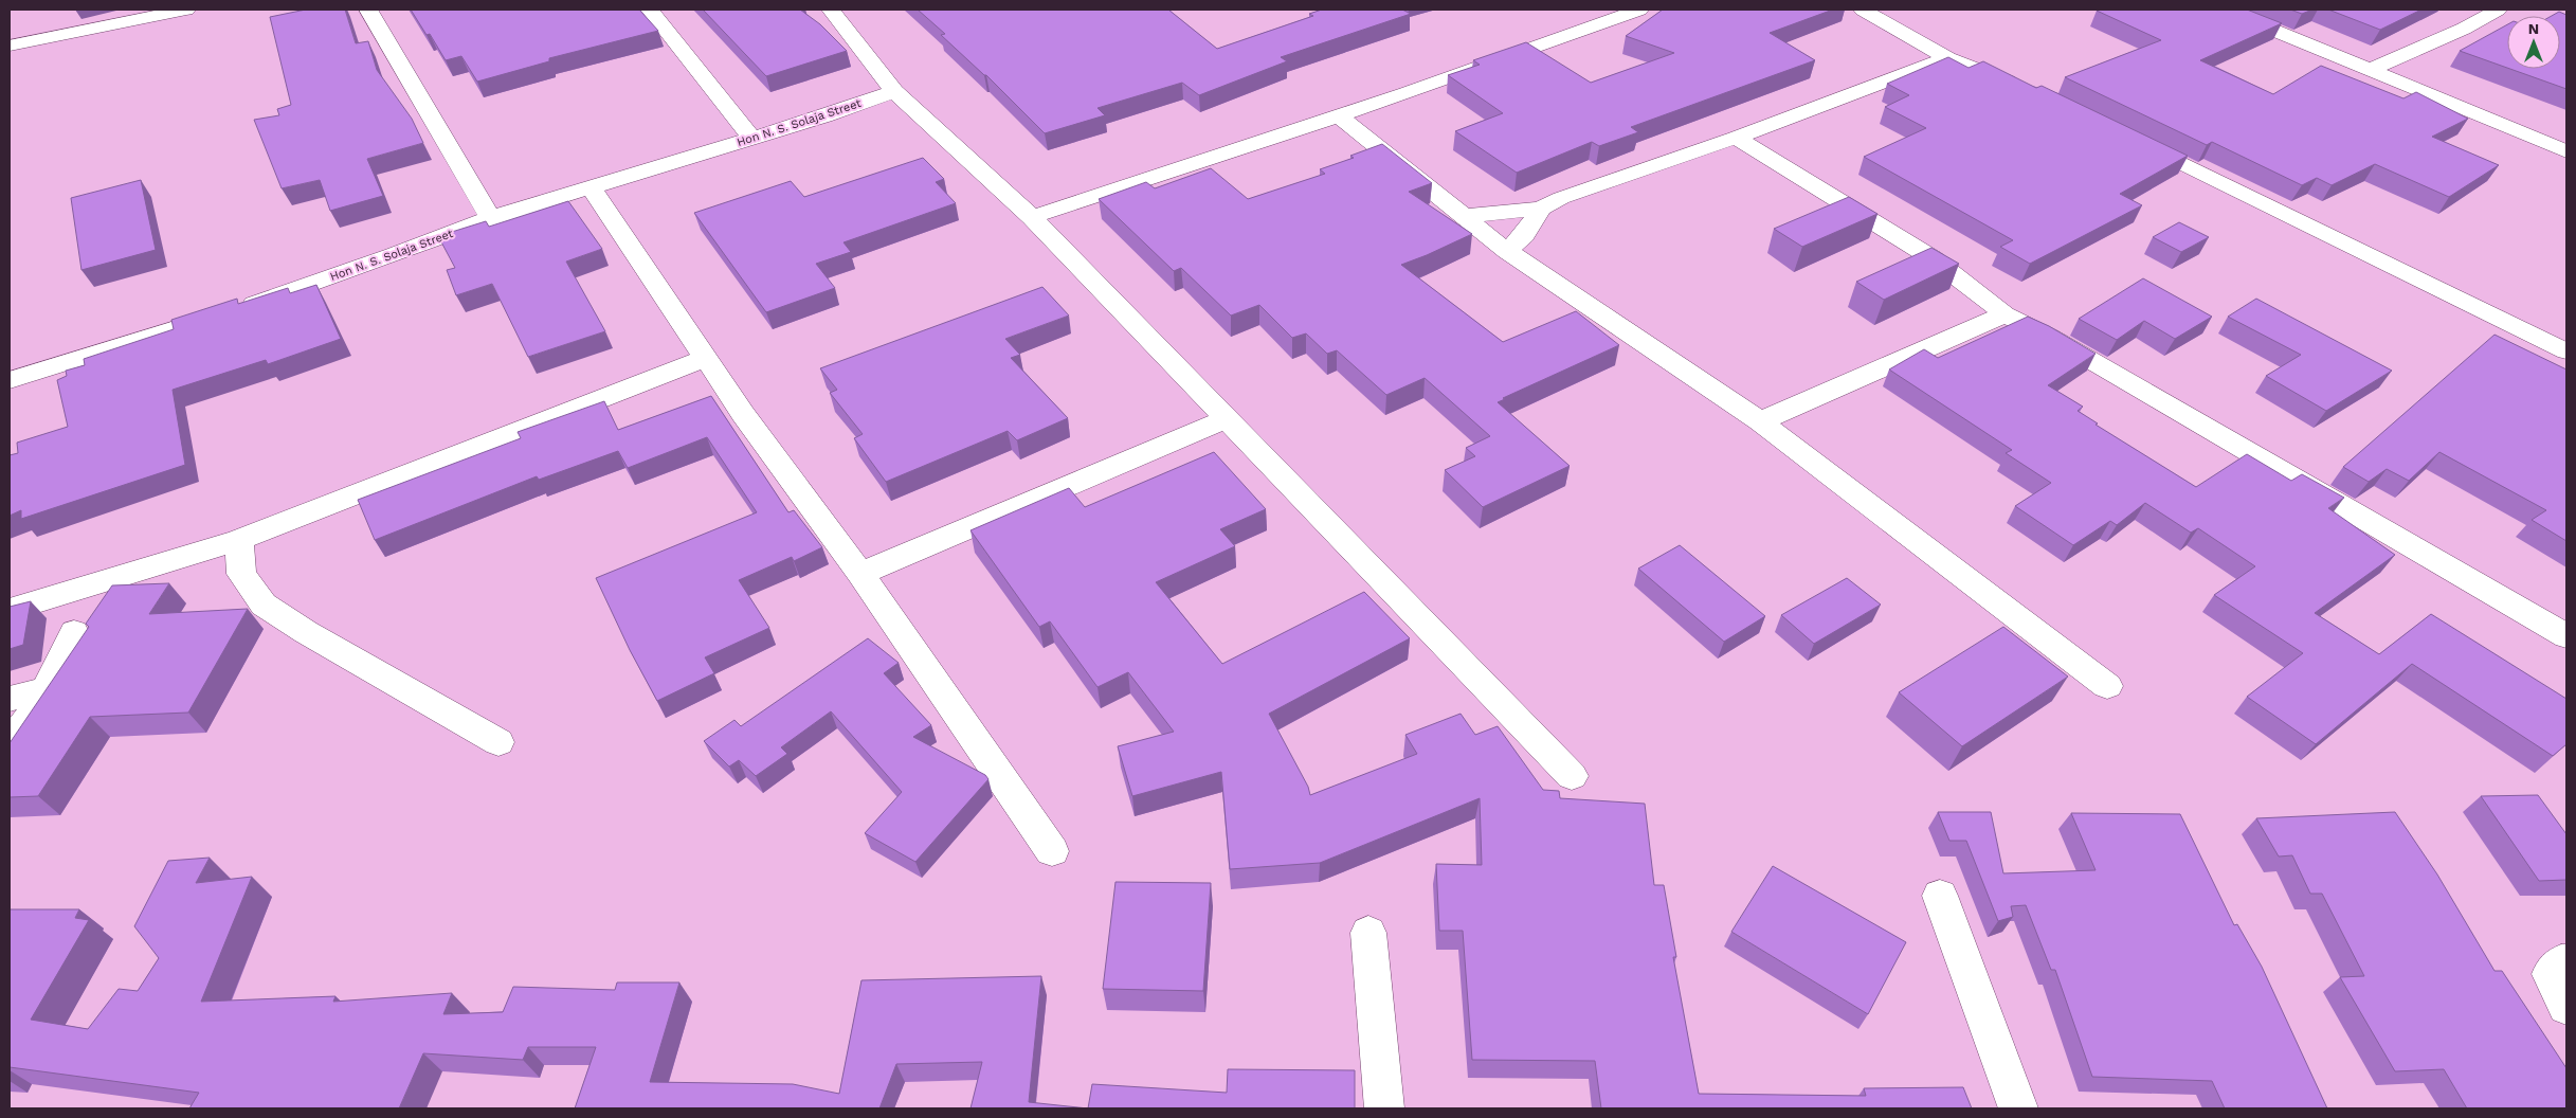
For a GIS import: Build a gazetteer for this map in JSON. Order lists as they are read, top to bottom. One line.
{"streets":{"street":["Hon N. S. Solaja Street"]},"north":"top"}
